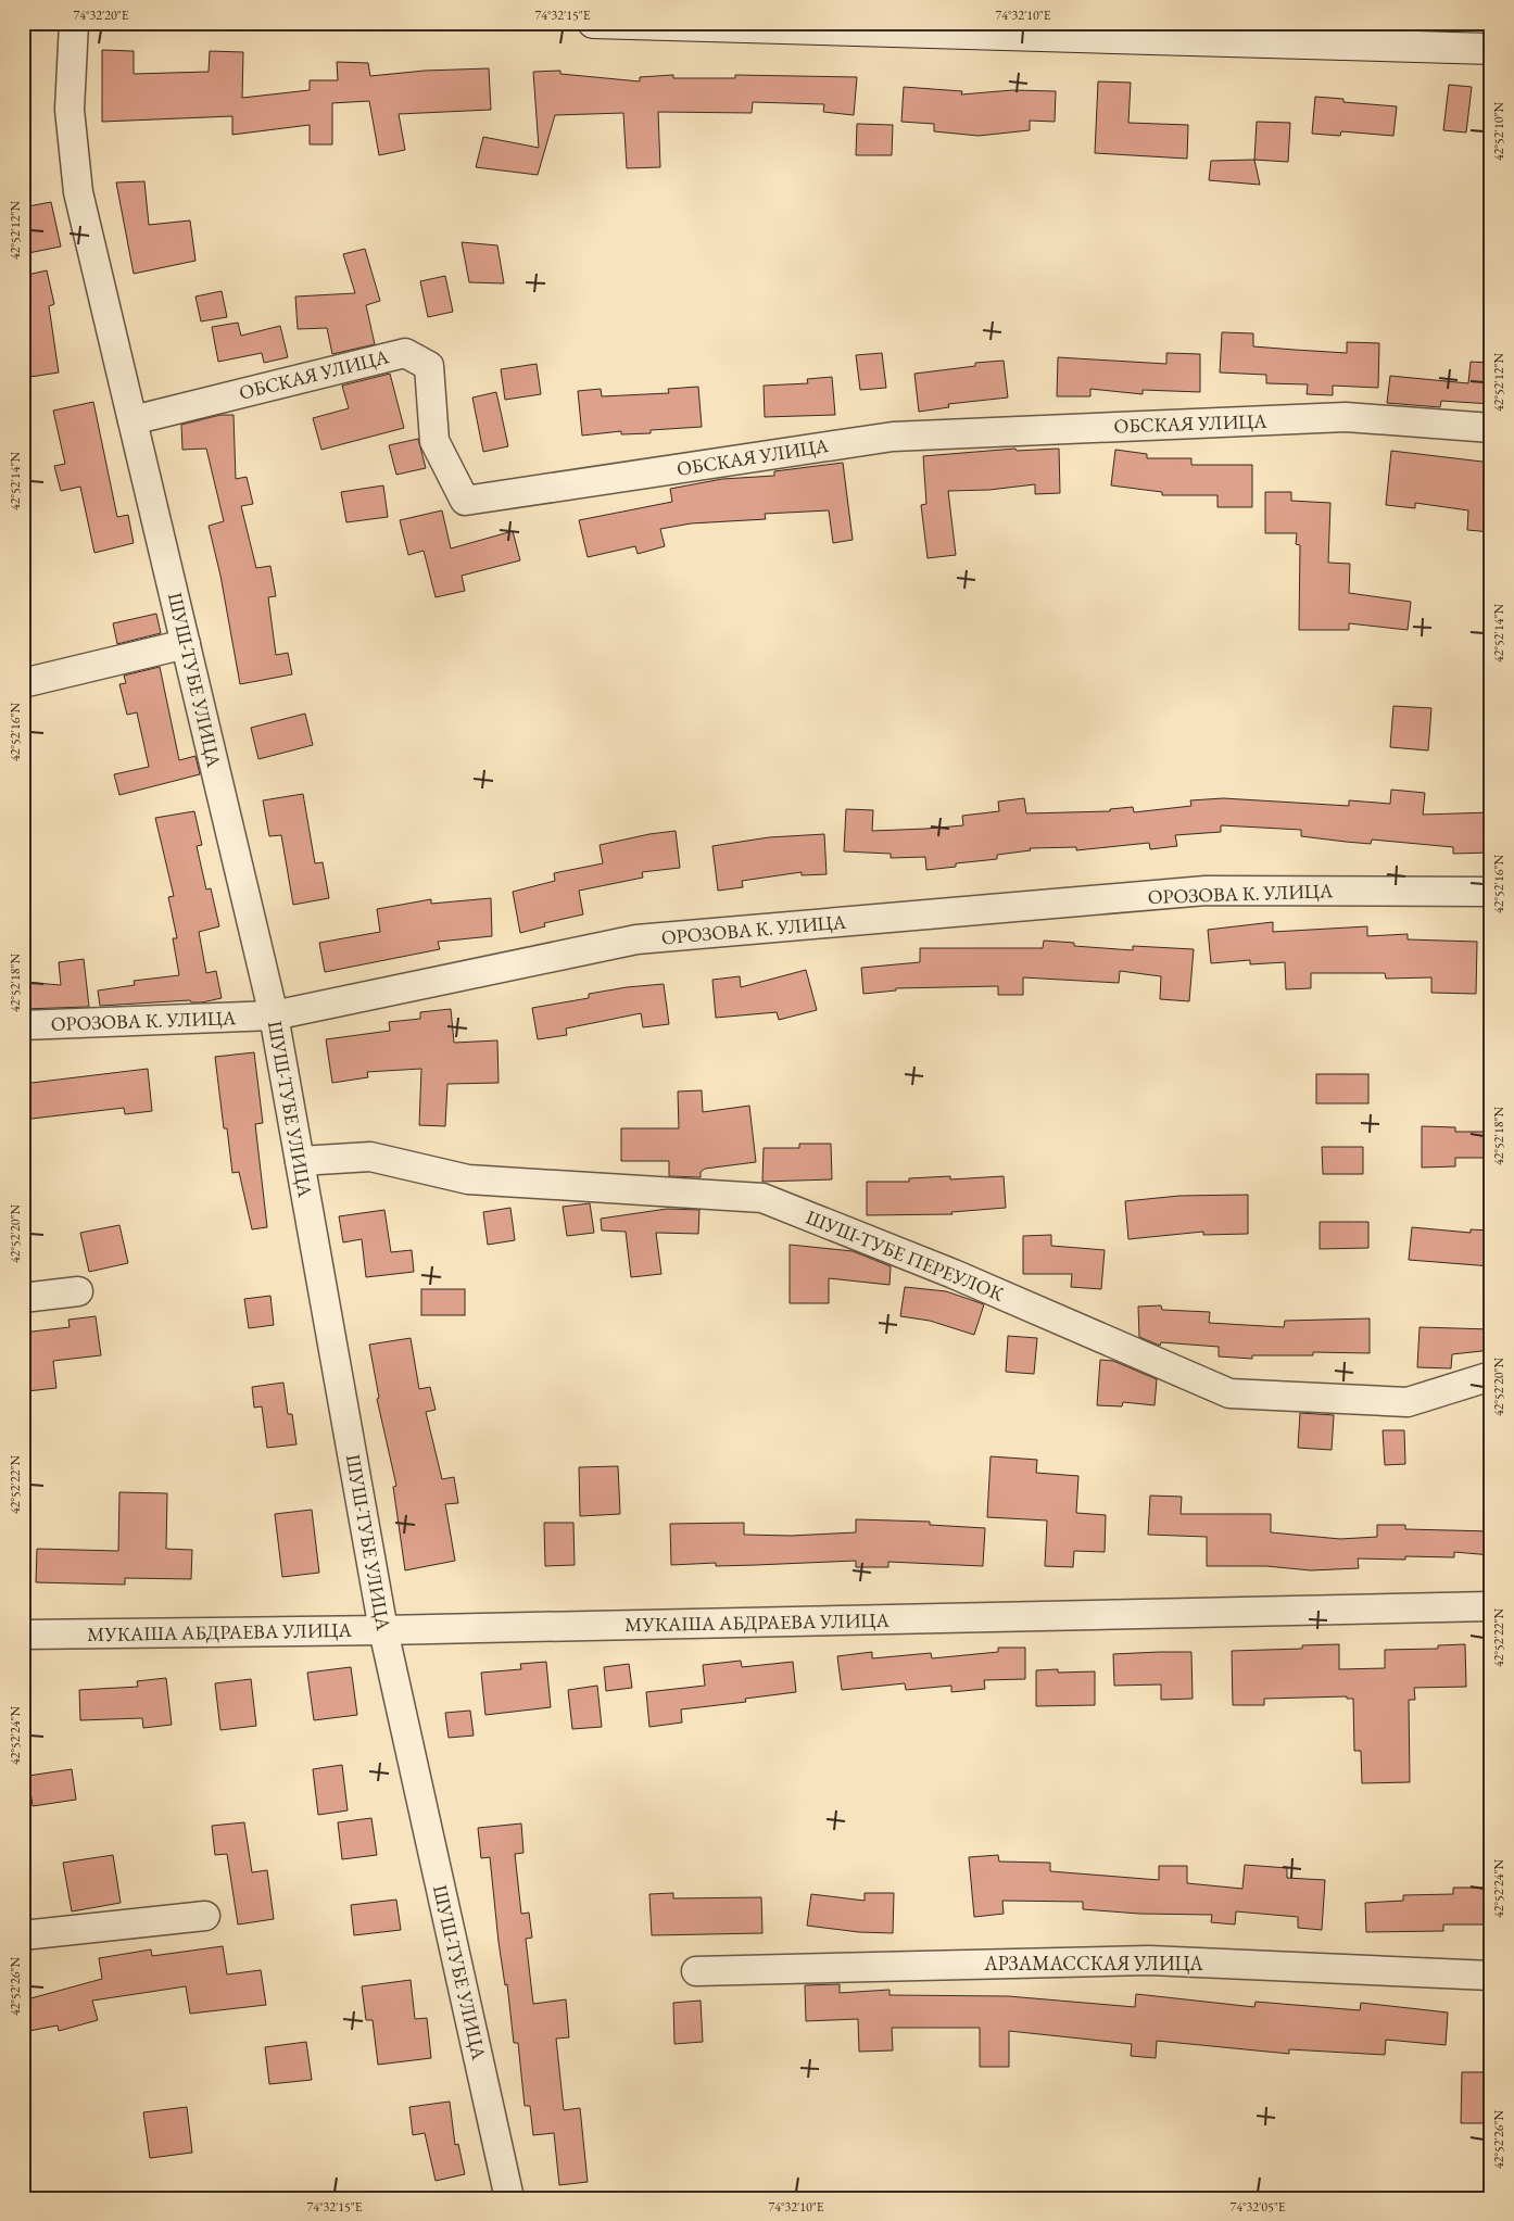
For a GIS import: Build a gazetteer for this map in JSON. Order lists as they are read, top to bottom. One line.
{"streets":{"street":["ОБСКАЯ УЛИЦА","ШУШ-ТУБЕ УЛИЦА","ОРОЗОВА К. УЛИЦА","ШУШ-ТУБЕ ПЕРЕУЛОК","МУКАША АБДРАЕВА УЛИЦА","АРЗАМАССКАЯ УЛИЦА"]},"crossings":[["ОБСКАЯ УЛИЦА","ШУШ-ТУБЕ УЛИЦА"],["ШУШ-ТУБЕ УЛИЦА","ОРОЗОВА К. УЛИЦА"],["ШУШ-ТУБЕ УЛИЦА","ШУШ-ТУБЕ ПЕРЕУЛОК"],["ШУШ-ТУБЕ УЛИЦА","МУКАША АБДРАЕВА УЛИЦА"]],"coordinates":["74°32'20\"E","74°32'15\"E","74°32'10\"E","42°52'10\"N","42°52'12\"N","42°52'14\"N","42°52'16\"N","42°52'18\"N","42°52'20\"N","42°52'22\"N","42°52'24\"N","42°52'26\"N","74°32'05\"E"]}
